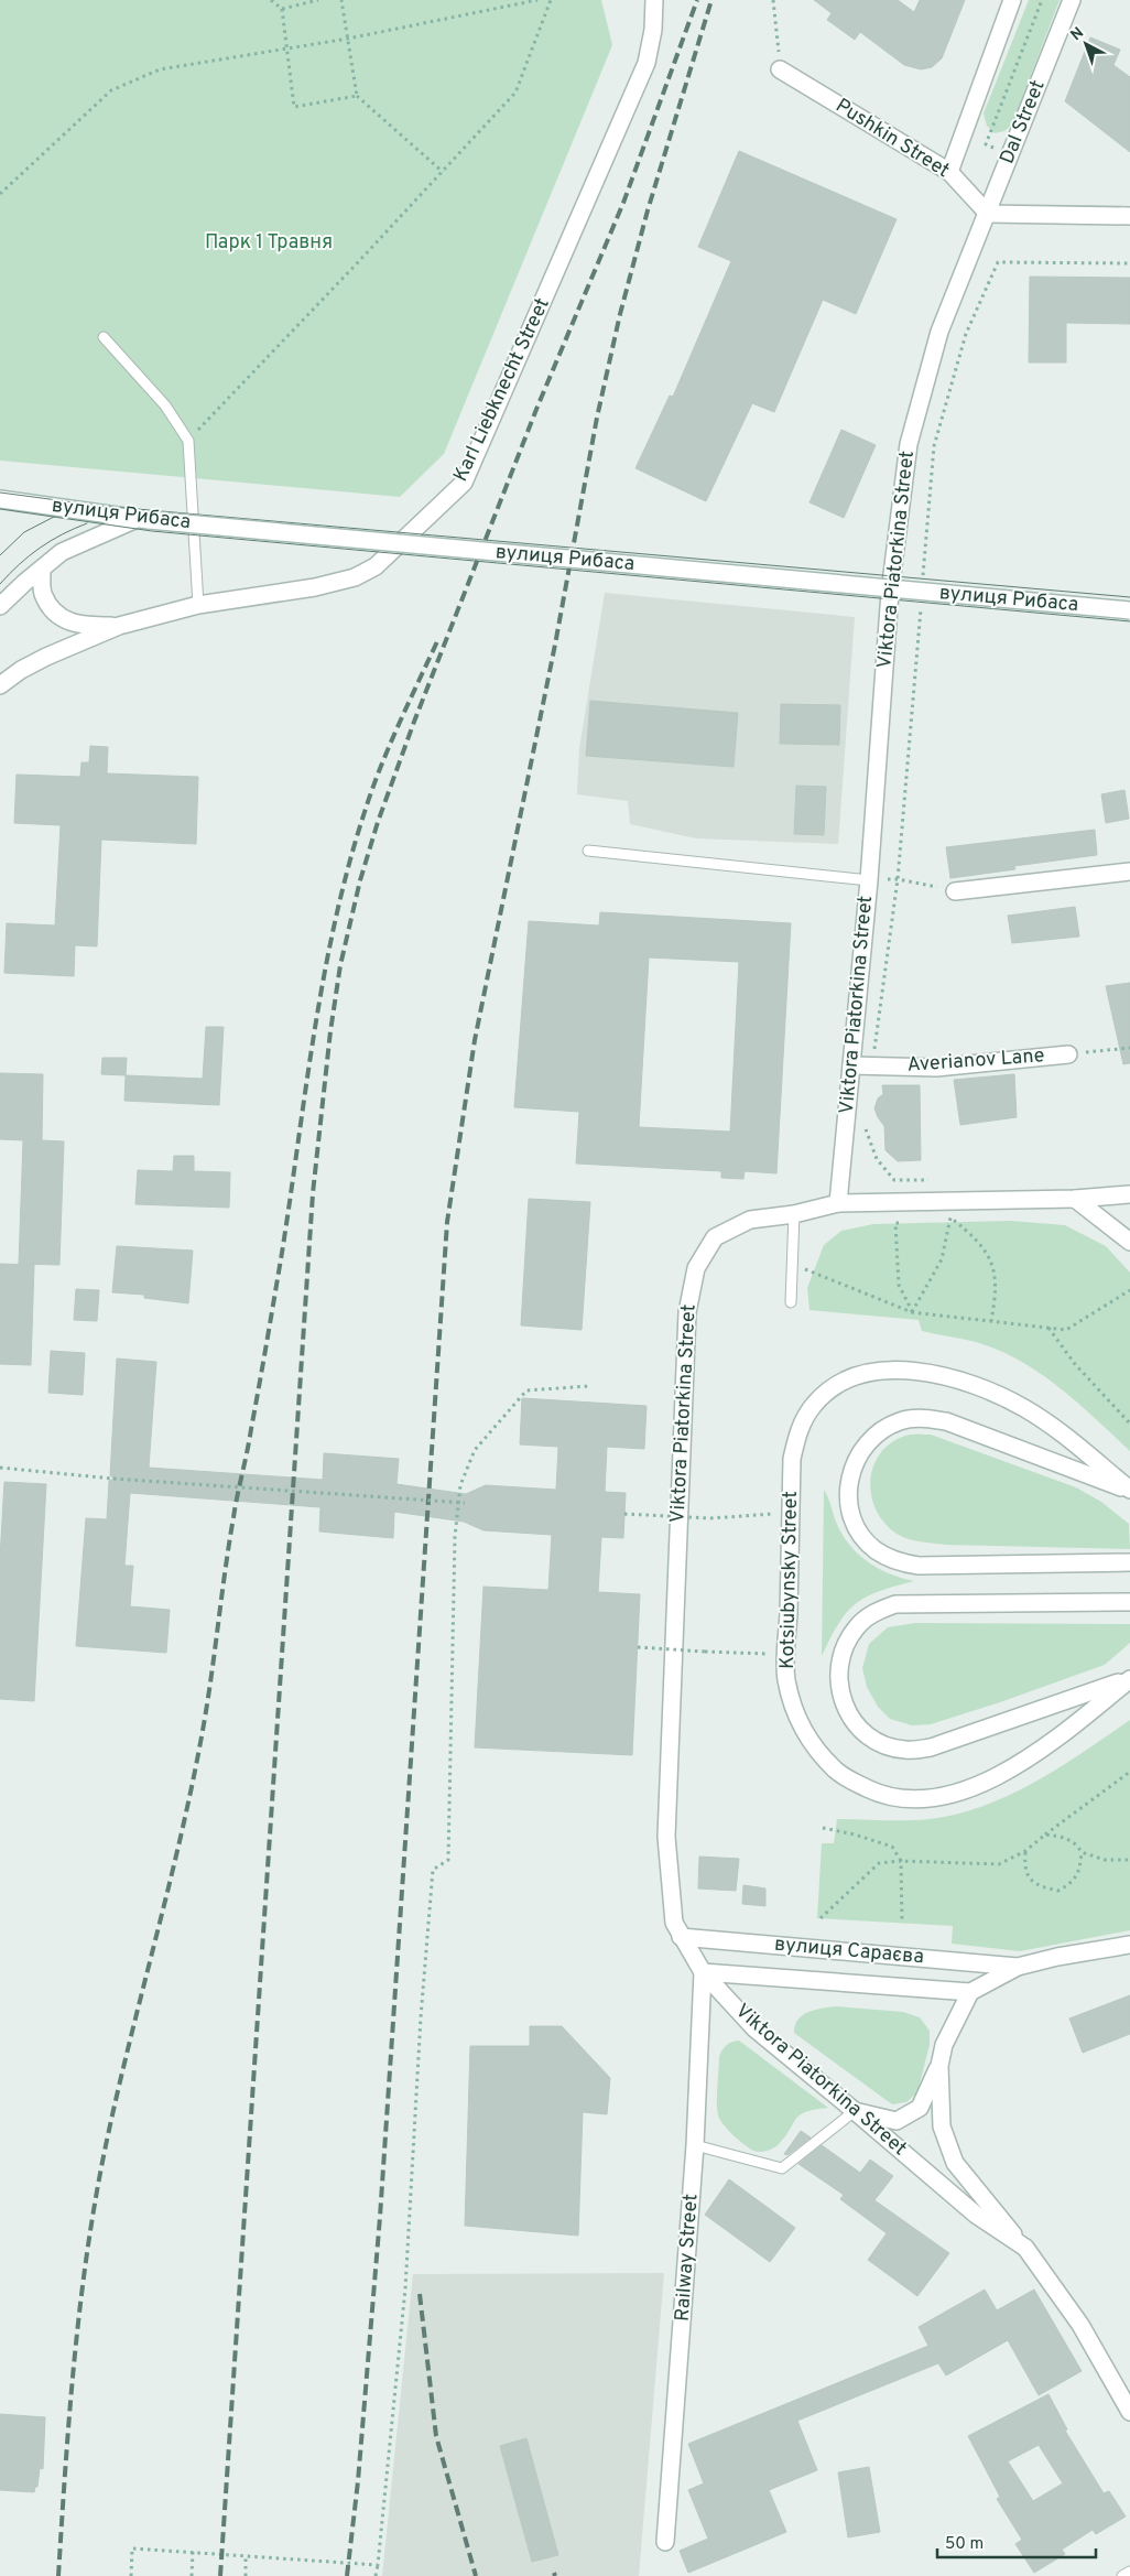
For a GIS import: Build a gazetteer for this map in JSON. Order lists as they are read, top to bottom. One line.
{"streets":{"street":["Dal Street","Pushkin Street","Karl Liebknecht Street","вулиця Рибаса","Viktora Piatorkina Street","Averianov Lane","Kotsiubynsky Street","вулиця Сараєва","Railway Street"]},"crossings":[["Dal Street","Pushkin Street"],["Dal Street","Viktora Piatorkina Street"],["Pushkin Street","Viktora Piatorkina Street"],["Viktora Piatorkina Street","Averianov Lane"],["Viktora Piatorkina Street","вулиця Сараєва"],["Viktora Piatorkina Street","Railway Street"]],"parks":["Парк 1 Травня"],"scale_bar":"50 m","north":"top left"}
